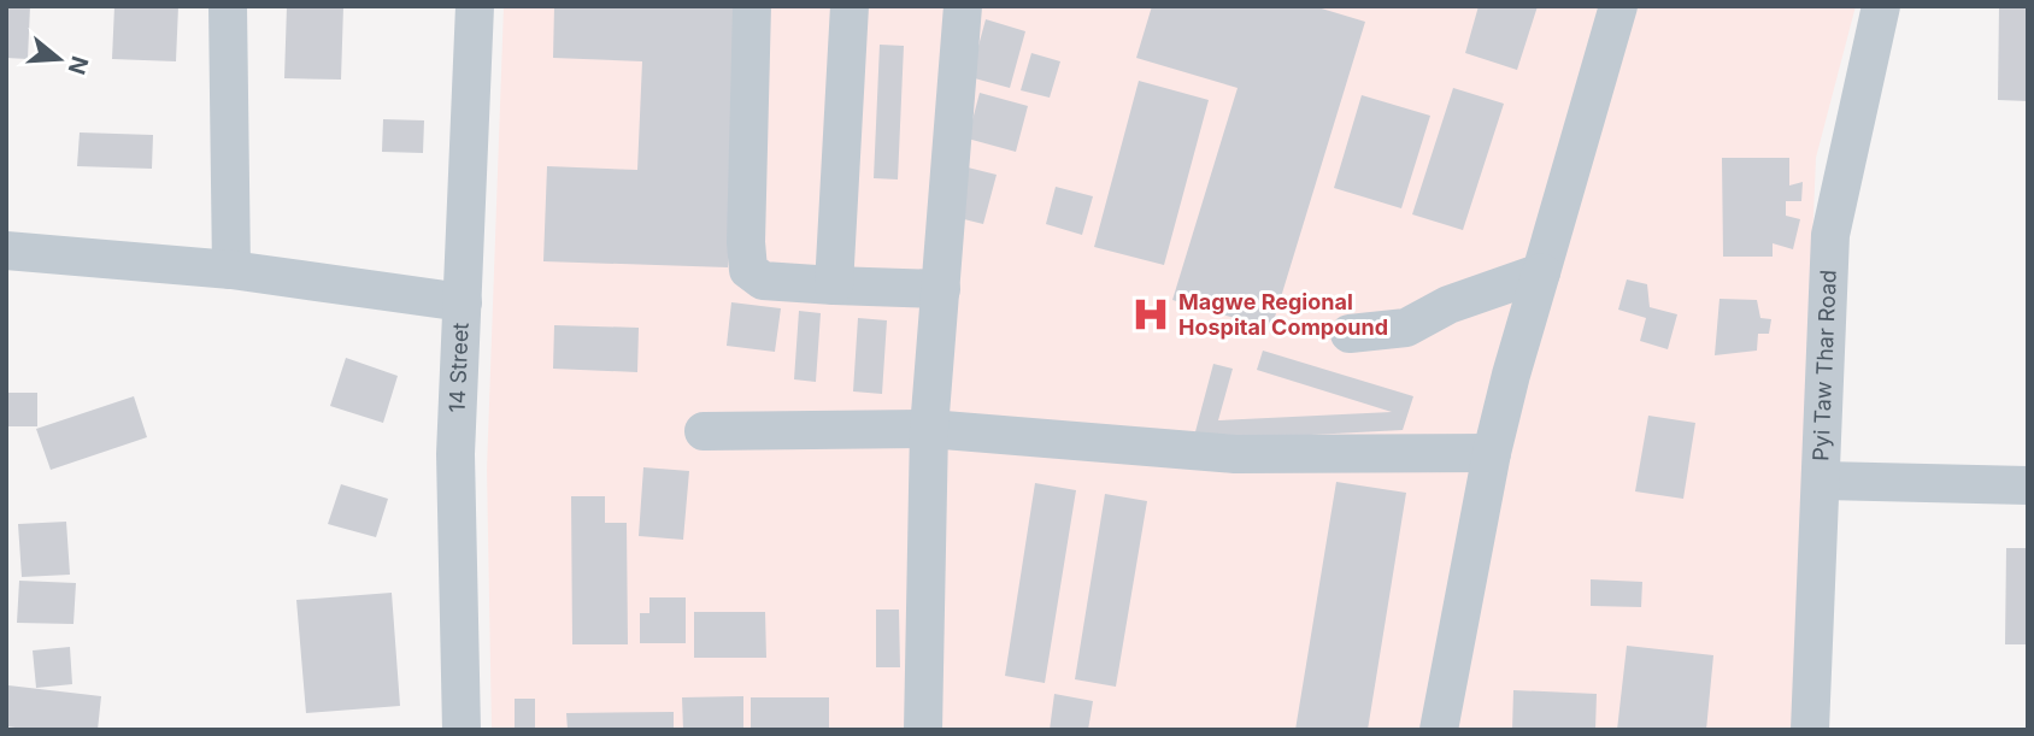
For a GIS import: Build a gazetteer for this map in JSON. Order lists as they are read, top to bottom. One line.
{"streets":{"street":["Pyi Taw Thar Road","14 Street"]},"places":{"hospital":["Magwe Regional Hospital Compound"]},"north":"right"}
